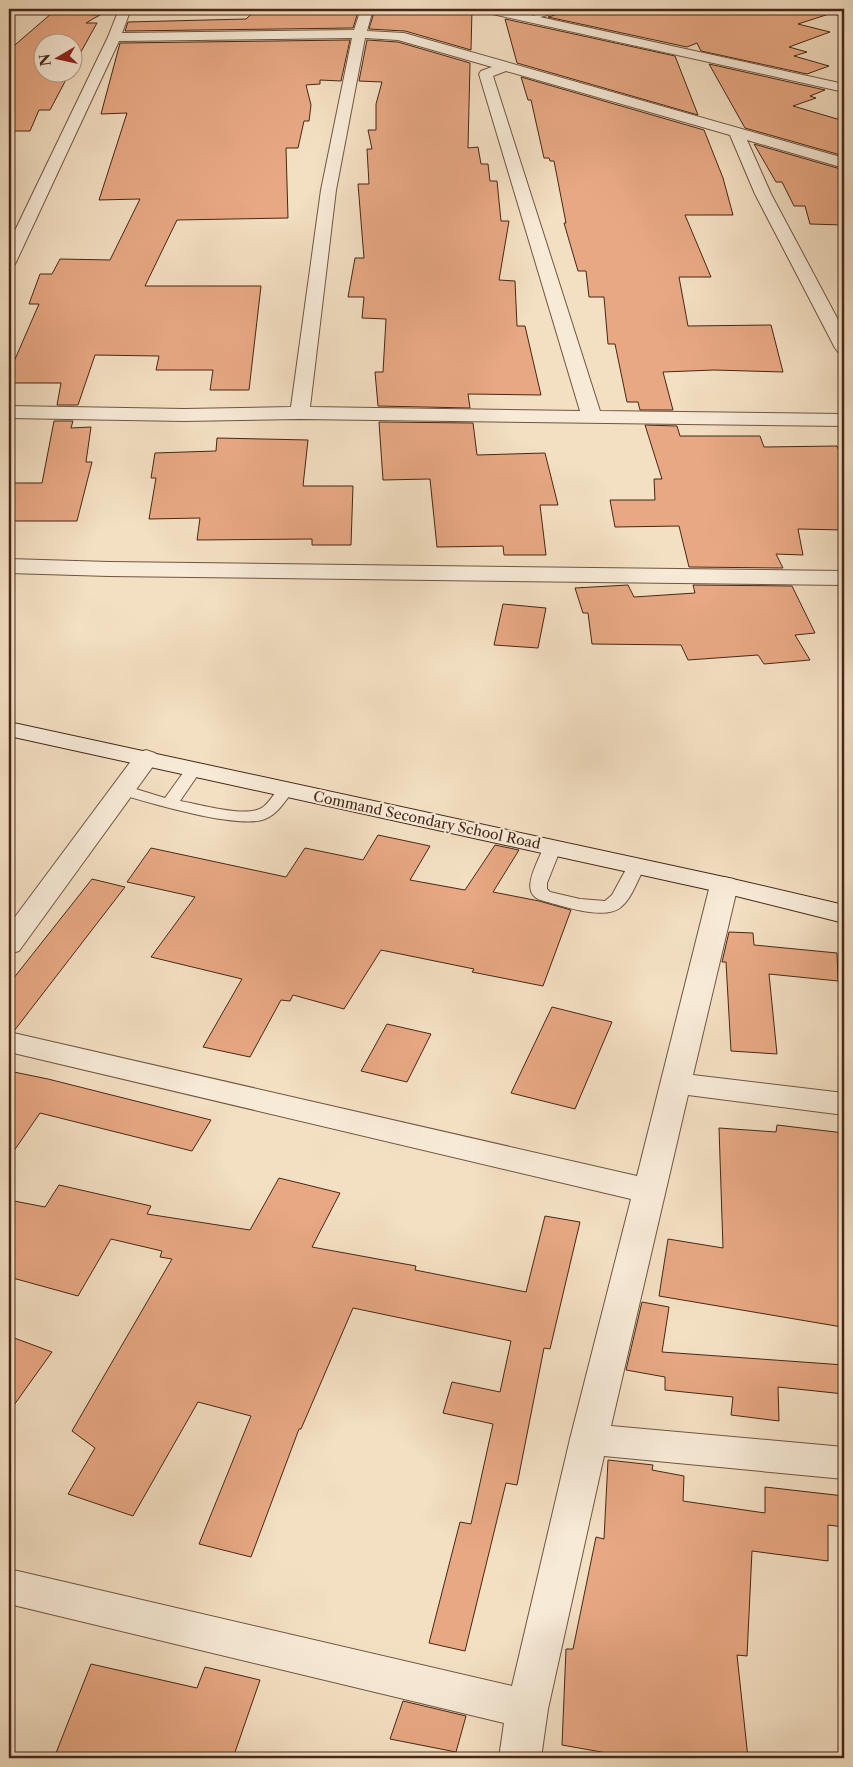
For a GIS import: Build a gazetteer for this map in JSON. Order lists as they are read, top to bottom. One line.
{"streets":{"street":["Command Secondary School Road"]},"north":"left"}
